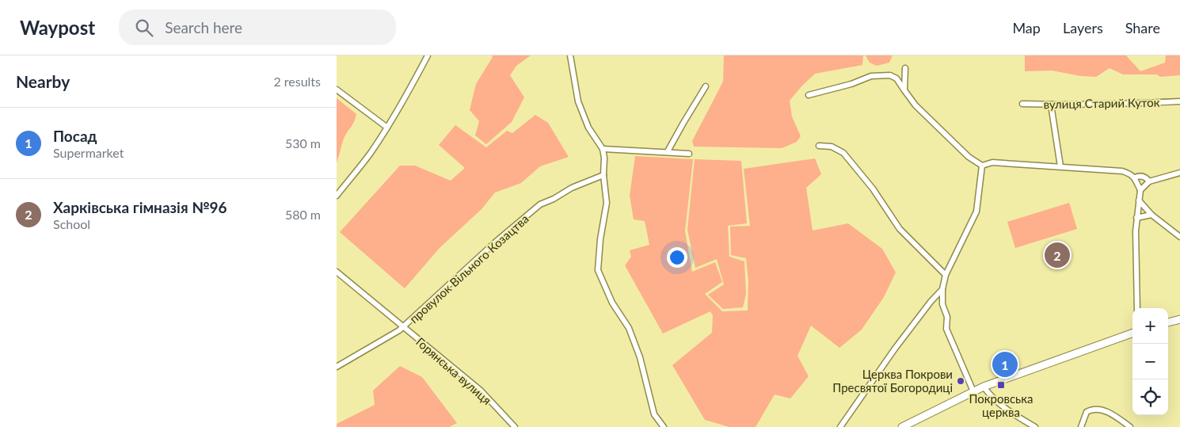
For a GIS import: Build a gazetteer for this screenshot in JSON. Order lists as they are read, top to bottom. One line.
{"streets":{"street":["вулиця Старий Куток","провулок Вільного Козацтва","Горянська вулиця"]},"crossings":[["провулок Вільного Козацтва","Горянська вулиця"]],"places":{"other":["Церква Покрови Пресвятої Богородиці"],"transit":["Покровська церква"]},"page":{"header":"Waypost","search":"Search here","nav":["Map","Layers","Share"],"heading":["Nearby","2 results"],"list":[{"mark":"1","name":"Посад","note":"Supermarket","value":"530 m"},{"mark":"2","name":"Харківська гімназія №96","note":"School","value":"580 m"}],"pins":["2","1"],"map_buttons":["+","−"]}}
